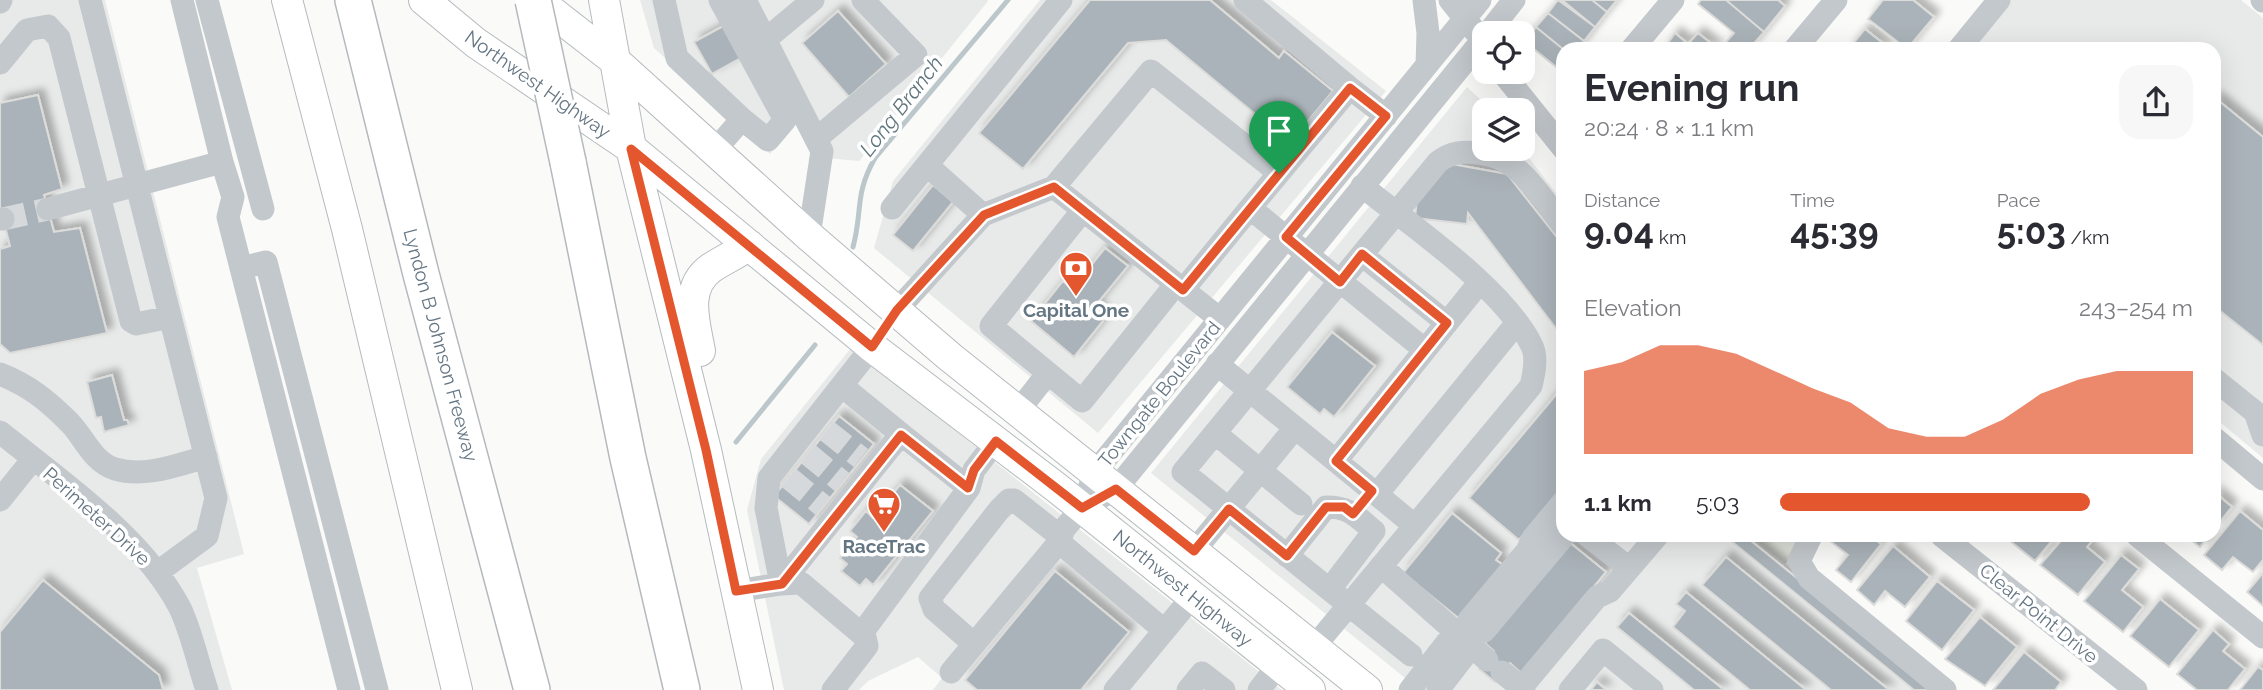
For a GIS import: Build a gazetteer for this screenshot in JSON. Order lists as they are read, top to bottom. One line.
{"streets":{"highway":["Lyndon B Johnson Freeway"],"main road":["Northwest Highway"],"street":["Towngate Boulevard","Perimeter Drive","Clear Point Drive"]},"crossings":[["Northwest Highway","Towngate Boulevard"]],"water":["Long Branch"],"places":{"bank":["Capital One"],"supermarket":["RaceTrac"]},"page":{"heading":["Evening run","20:24 · 8 × 1.1 km"],"stats":[["Distance","9.04 km"],["Time","45:39"],["Pace","5:03 /km"]],"chart":["Elevation","243–254 m"],"list":[{"name":"1.1 km","note":"5:03"}]}}
